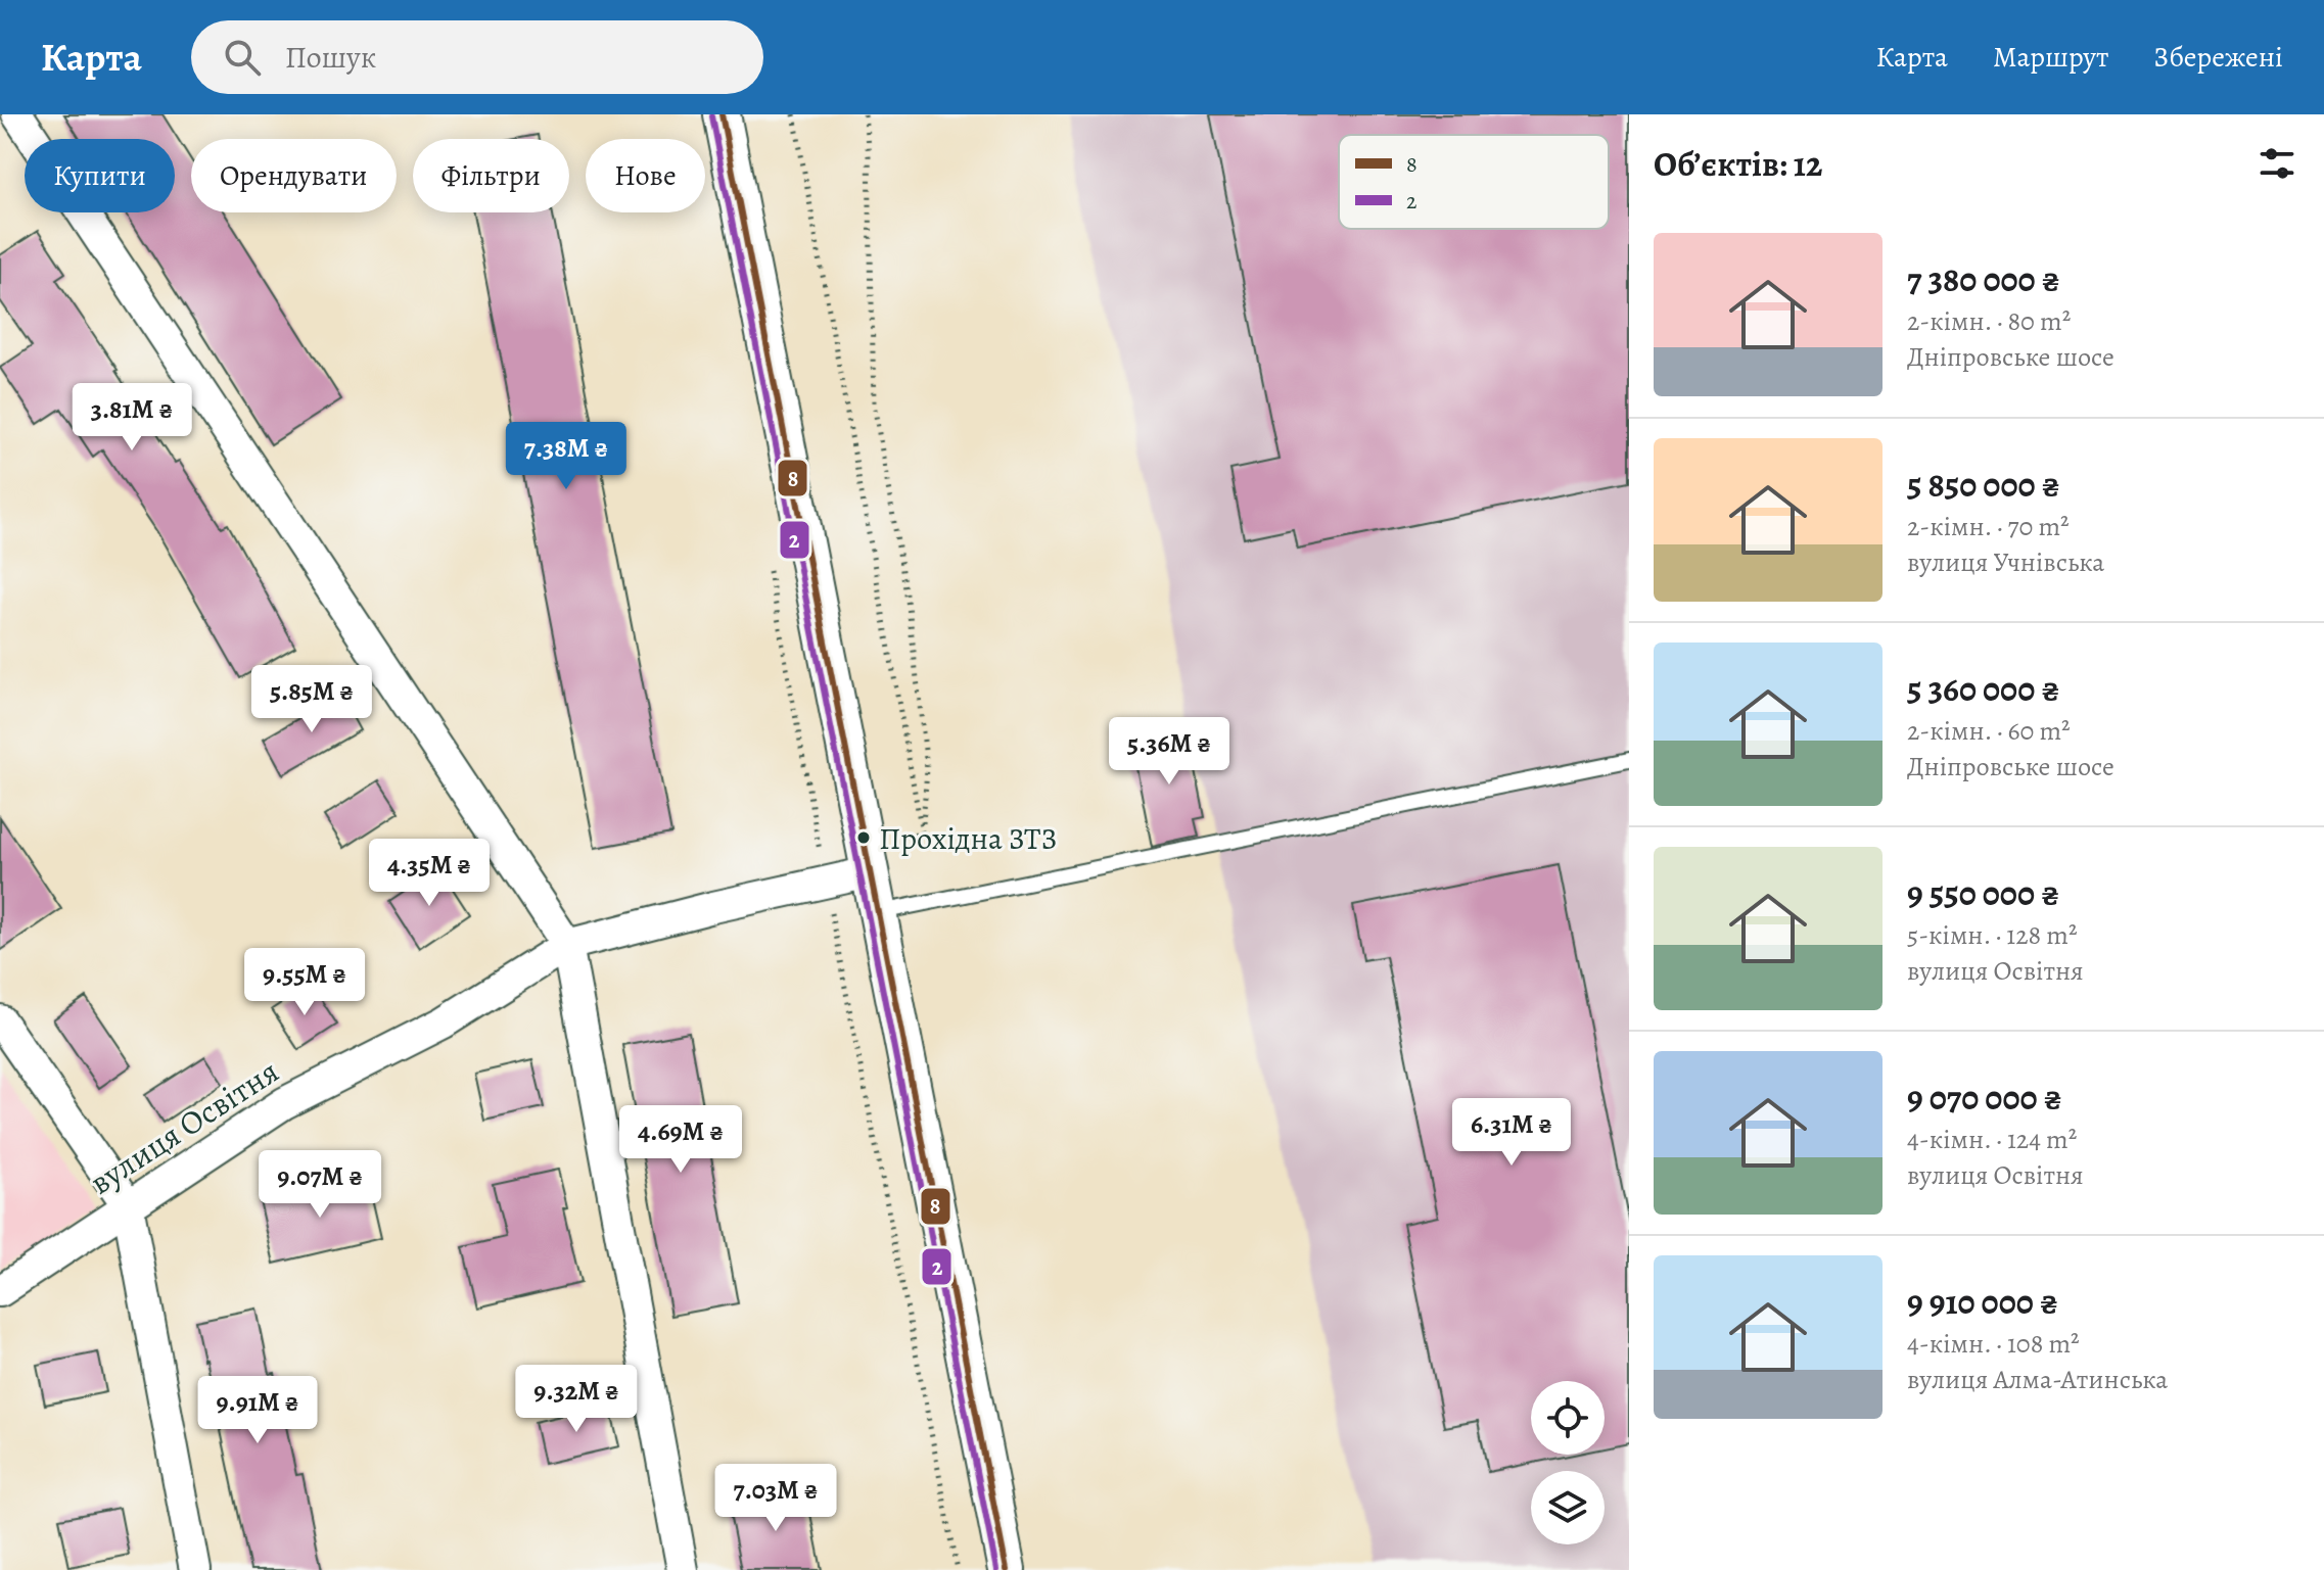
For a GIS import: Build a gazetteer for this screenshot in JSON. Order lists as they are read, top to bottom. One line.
{"streets":{"street":["вулиця Освітня"]},"places":["Прохідна ЗТЗ"],"lines":["transit line 8","transit line 2"],"legend":["8","2"],"page":{"header":"Карта","search":"Пошук","nav":["Карта","Маршрут","Збережені"],"heading":"Об’єктів: 12","chip":["Купити","Орендувати","Фільтри","Нове"],"list":[{"name":"7 380 000 ₴","note":"2-кімн. · 80 m² · Дніпровське шосе"},{"name":"5 850 000 ₴","note":"2-кімн. · 70 m² · вулиця Учнівська"},{"name":"5 360 000 ₴","note":"2-кімн. · 60 m² · Дніпровське шосе"},{"name":"9 550 000 ₴","note":"5-кімн. · 128 m² · вулиця Освітня"},{"name":"9 070 000 ₴","note":"4-кімн. · 124 m² · вулиця Освітня"},{"name":"9 910 000 ₴","note":"4-кімн. · 108 m² · вулиця Алма-Атинська"}],"price":["3.81M ₴","7.38M ₴","5.85M ₴","5.36M ₴","4.35M ₴","9.55M ₴","6.31M ₴","4.69M ₴","9.07M ₴","9.32M ₴","9.91M ₴","7.03M ₴"]}}
